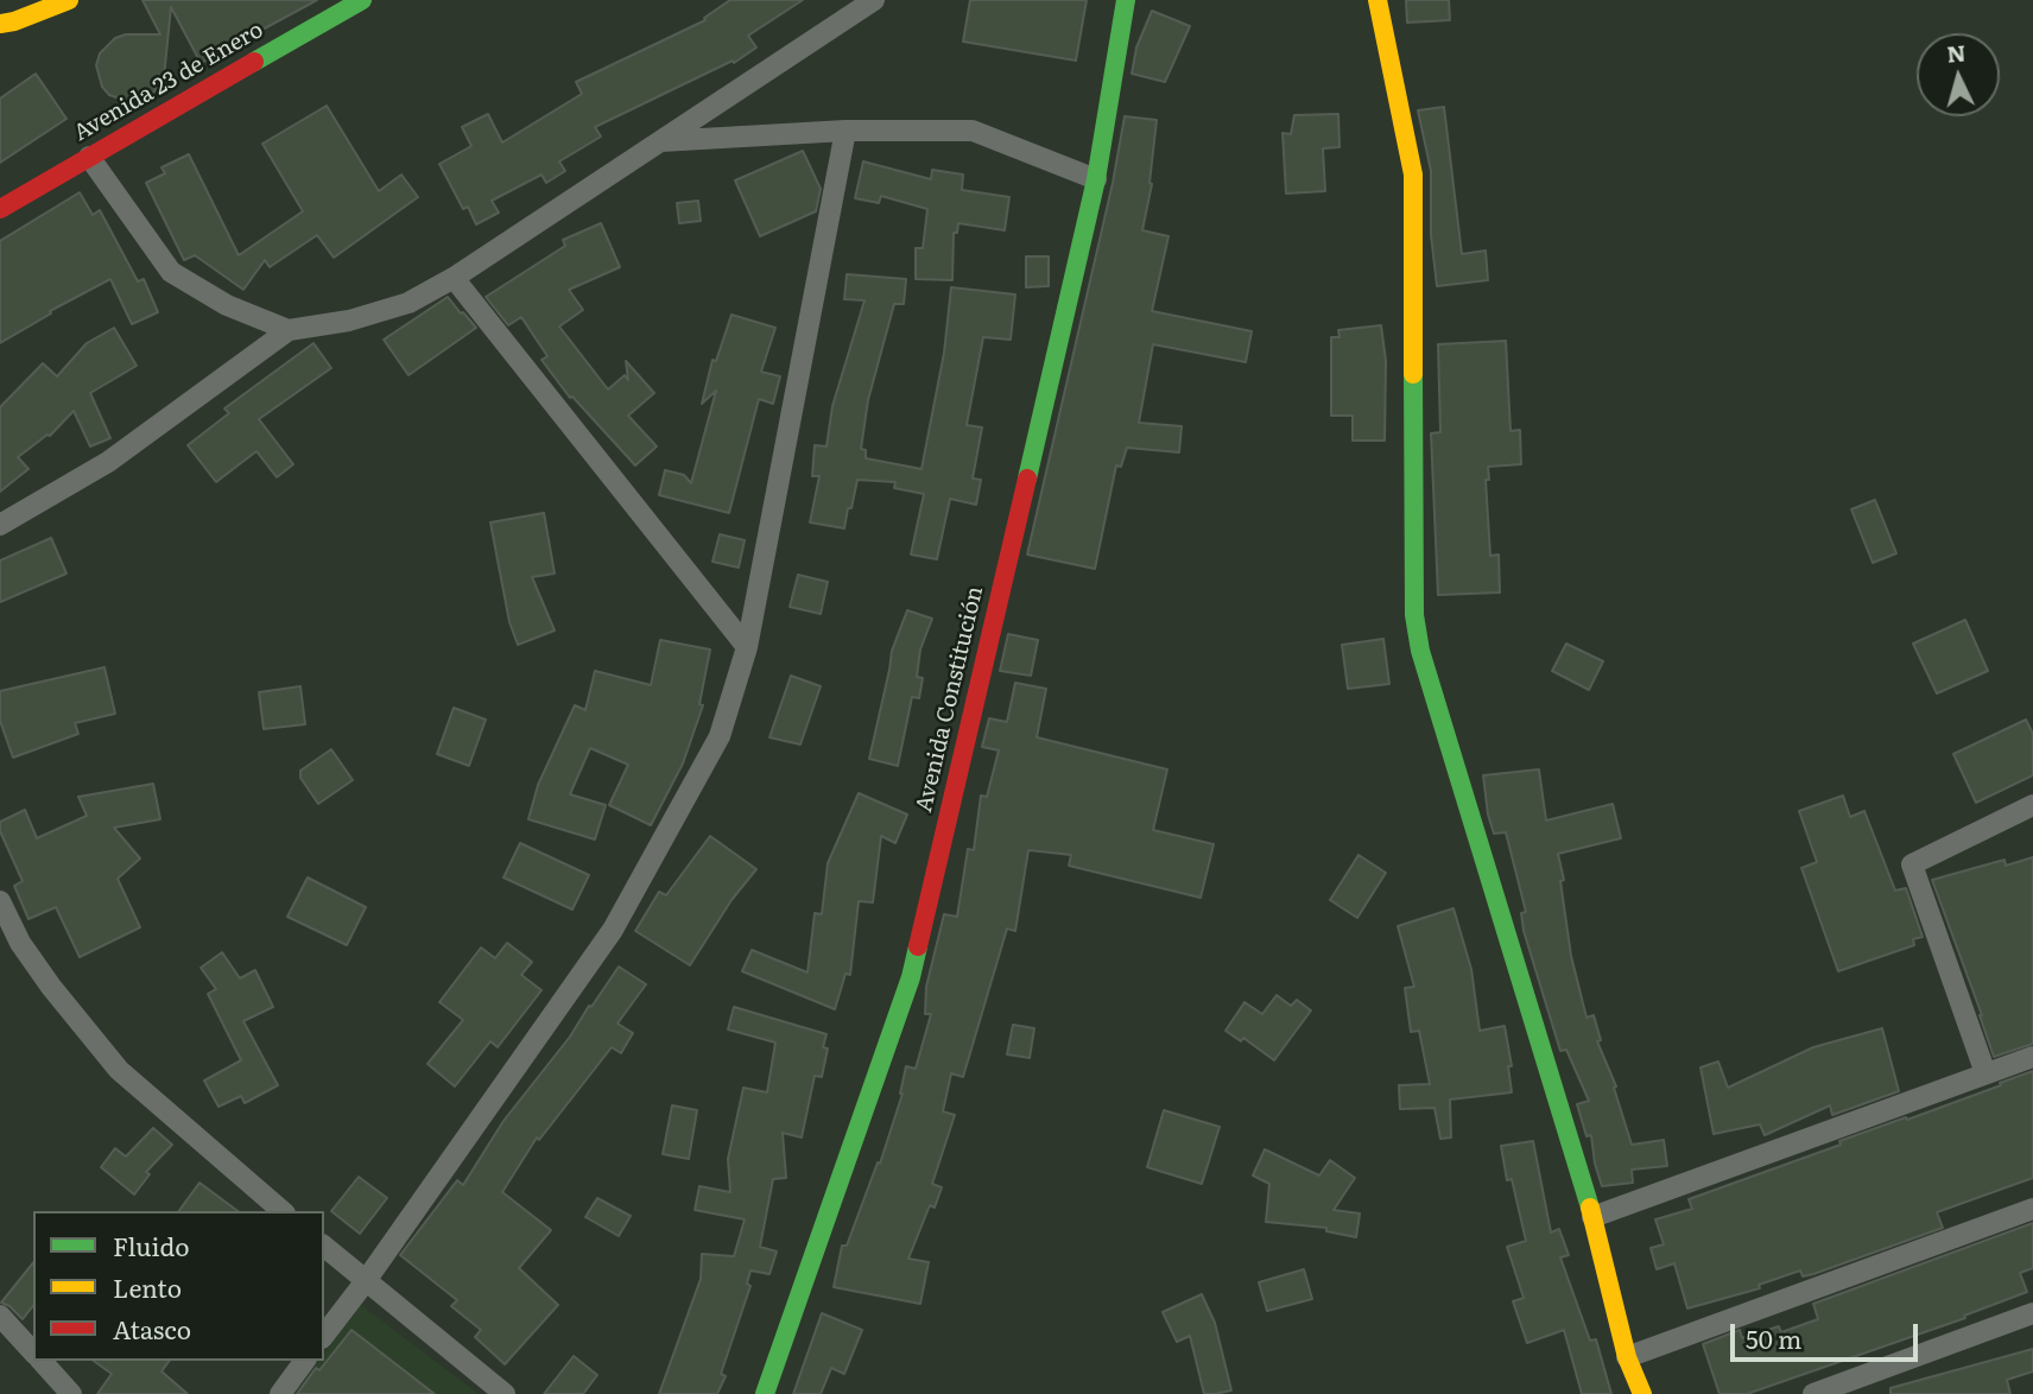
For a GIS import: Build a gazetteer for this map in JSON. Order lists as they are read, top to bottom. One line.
{"streets":{"street":["Avenida 23 de Enero","Avenida Constitución"]},"legend":["Fluido","Lento","Atasco"],"scale_bar":"50 m","north":"top"}
